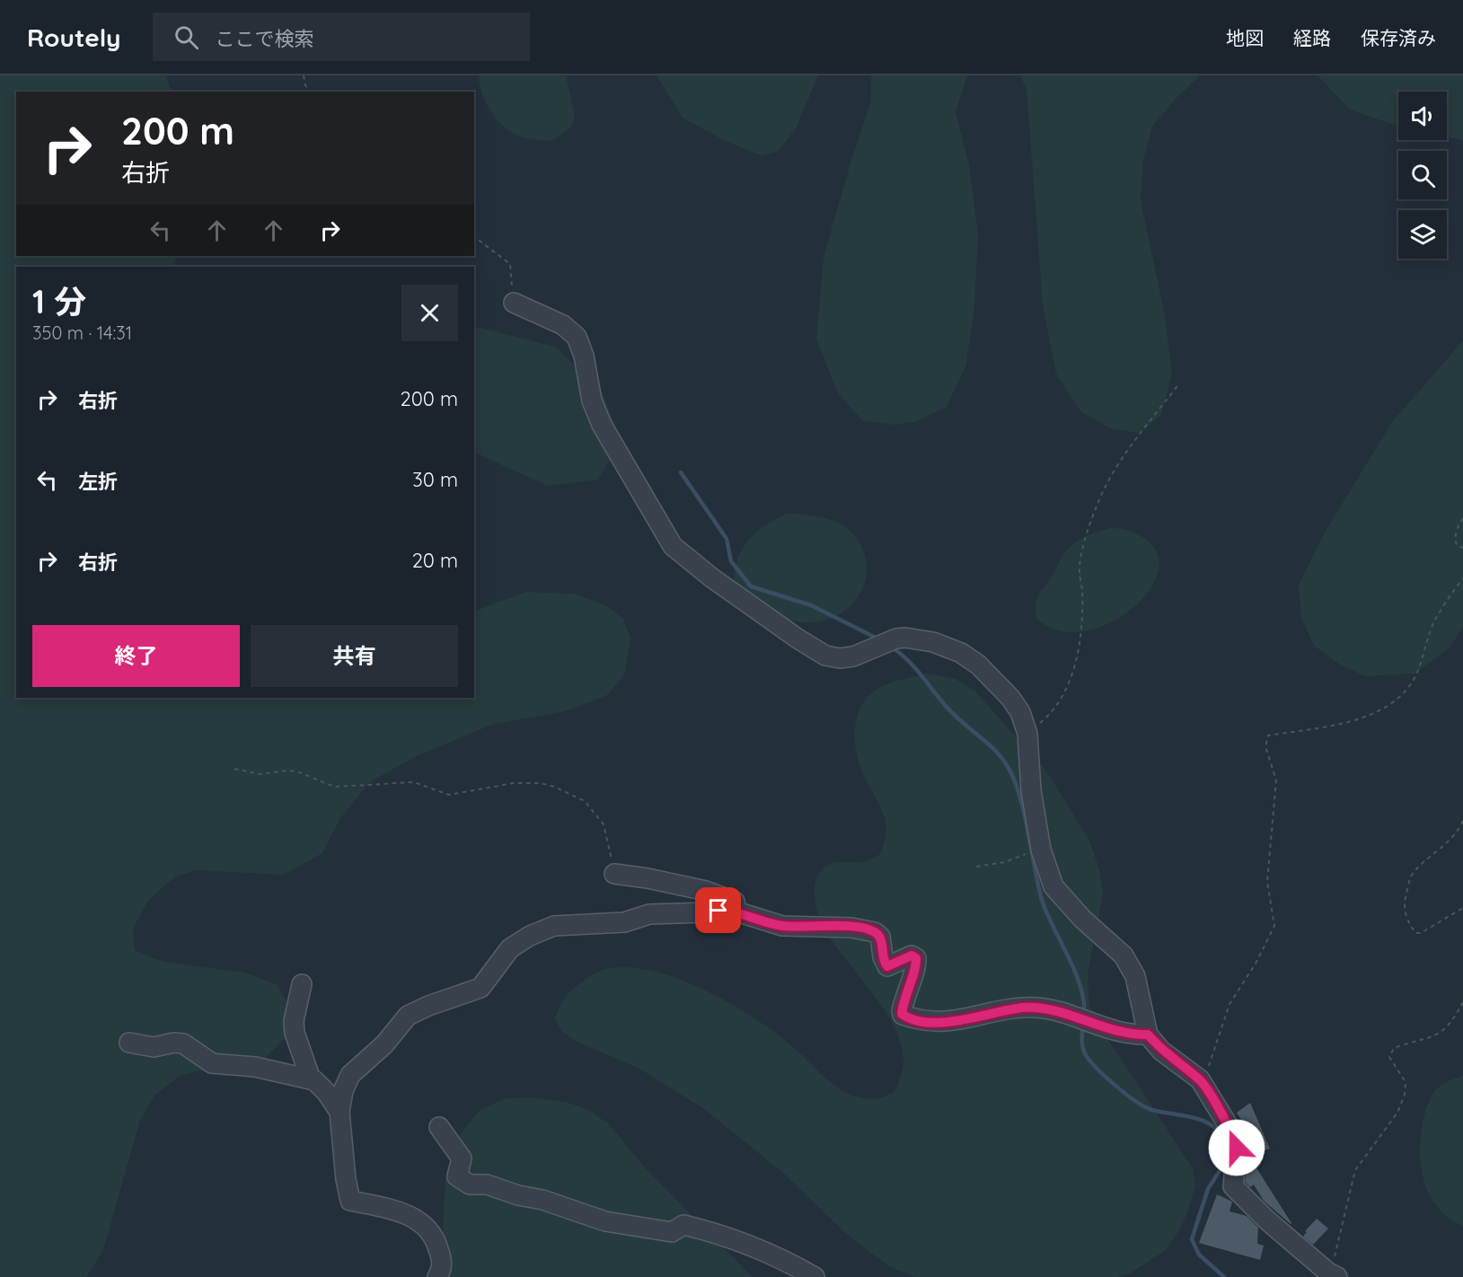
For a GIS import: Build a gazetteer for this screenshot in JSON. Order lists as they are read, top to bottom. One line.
{"page":{"header":"Routely","search":"ここで検索","nav":["地図","経路","保存済み"],"turn":["200 m","右折"],"heading":["1 分","350 m · 14:31"],"list":[{"name":"右折","value":"200 m"},{"name":"左折","value":"30 m"},{"name":"右折","value":"20 m"}],"buttons":["終了","共有"]}}
